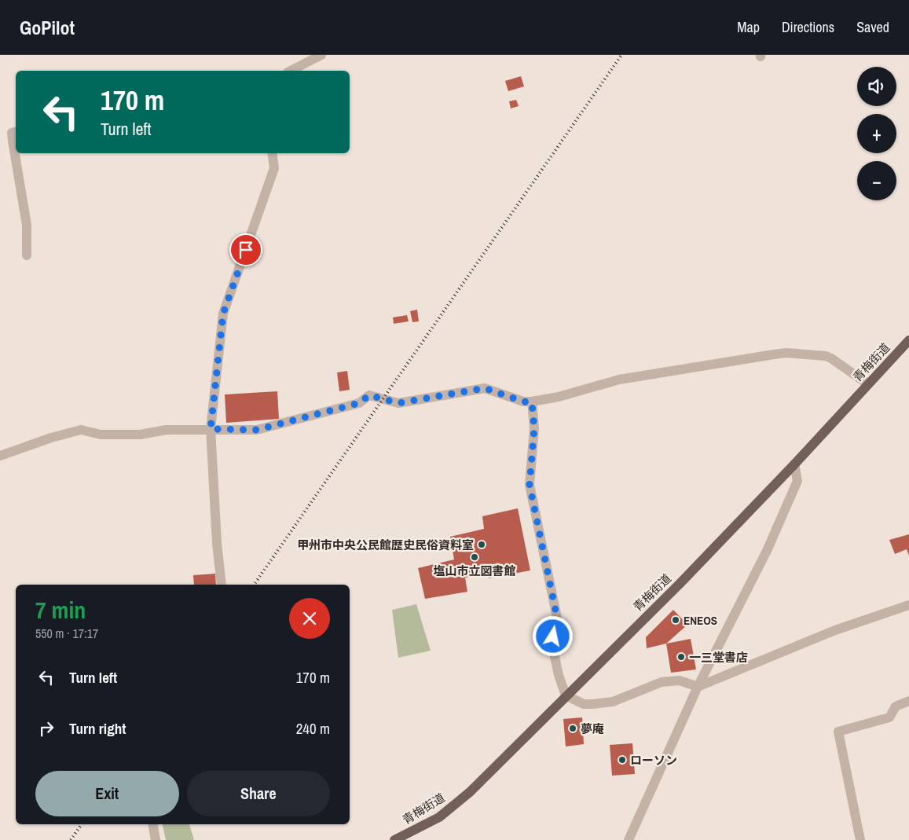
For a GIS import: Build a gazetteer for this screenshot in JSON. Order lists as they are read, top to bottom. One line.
{"streets":{"main road":["青梅街道"]},"places":["甲州市中央公民館歴史民俗資料室","塩山市立図書館","ENEOS","一三堂書店","夢庵","ローソン"],"page":{"header":"GoPilot","nav":["Map","Directions","Saved"],"map_buttons":["+","−"],"turn":["170 m","Turn left"],"heading":["7 min","550 m · 17:17"],"list":[{"name":"Turn left","value":"170 m"},{"name":"Turn right","value":"240 m"}],"buttons":["Exit","Share"]}}
